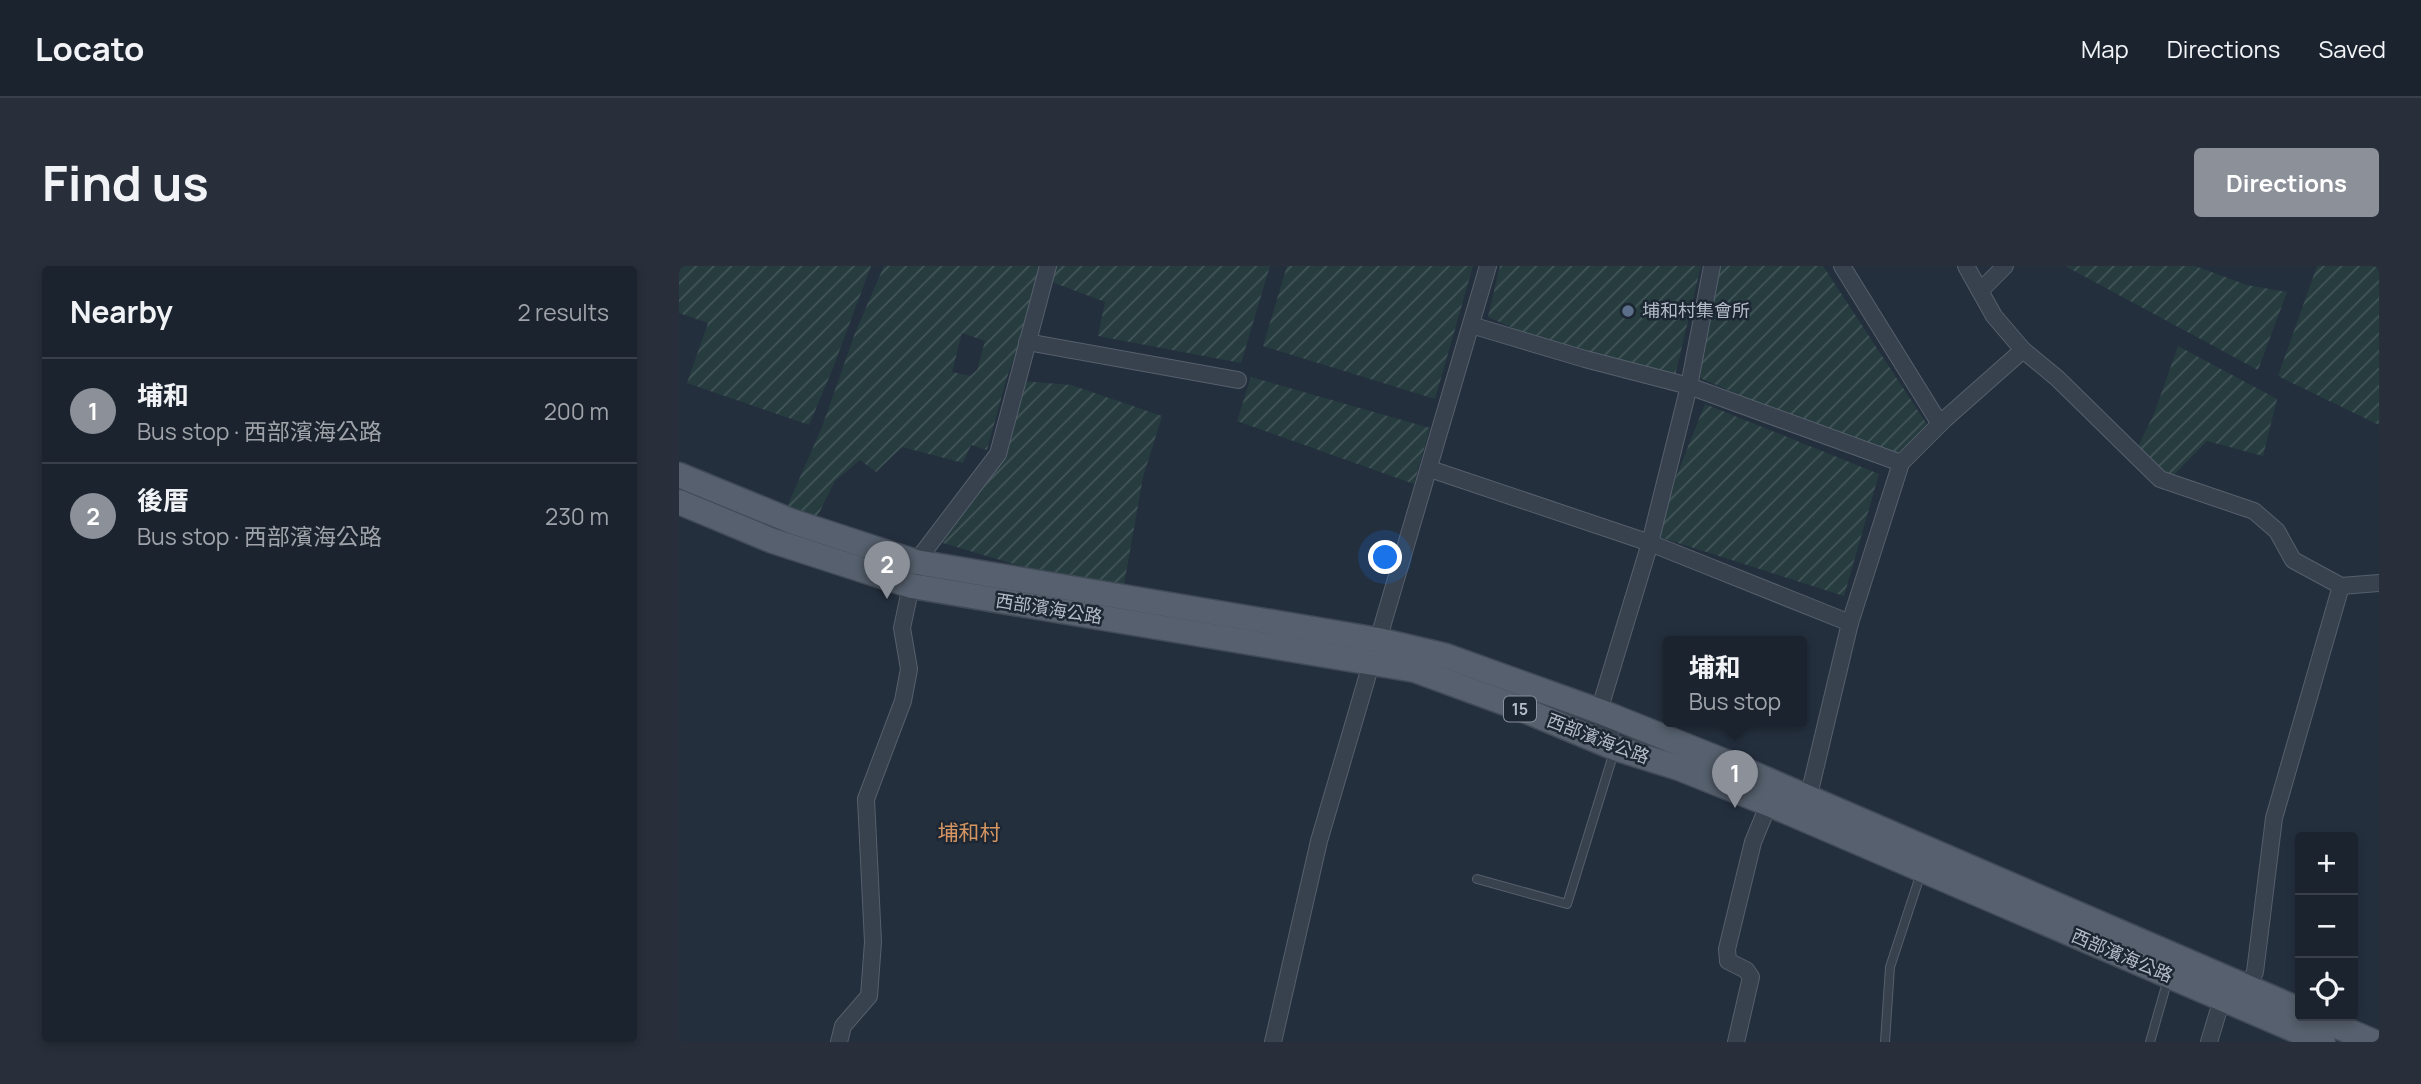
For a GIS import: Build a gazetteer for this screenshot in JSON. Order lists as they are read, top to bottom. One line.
{"streets":{"main road":["西部濱海公路","15"]},"districts":["埔和村"],"places":["埔和村集會所"],"page":{"header":"Locato","nav":["Map","Directions","Saved"],"buttons":"Directions","title":"Find us","heading":["Nearby","2 results"],"list":[{"mark":"1","name":"埔和","note":"Bus stop · 西部濱海公路","value":"200 m"},{"mark":"2","name":"後厝","note":"Bus stop · 西部濱海公路","value":"230 m"}],"pins":["2","1"],"popup":["埔和","Bus stop"],"map_buttons":["+","−"]}}
